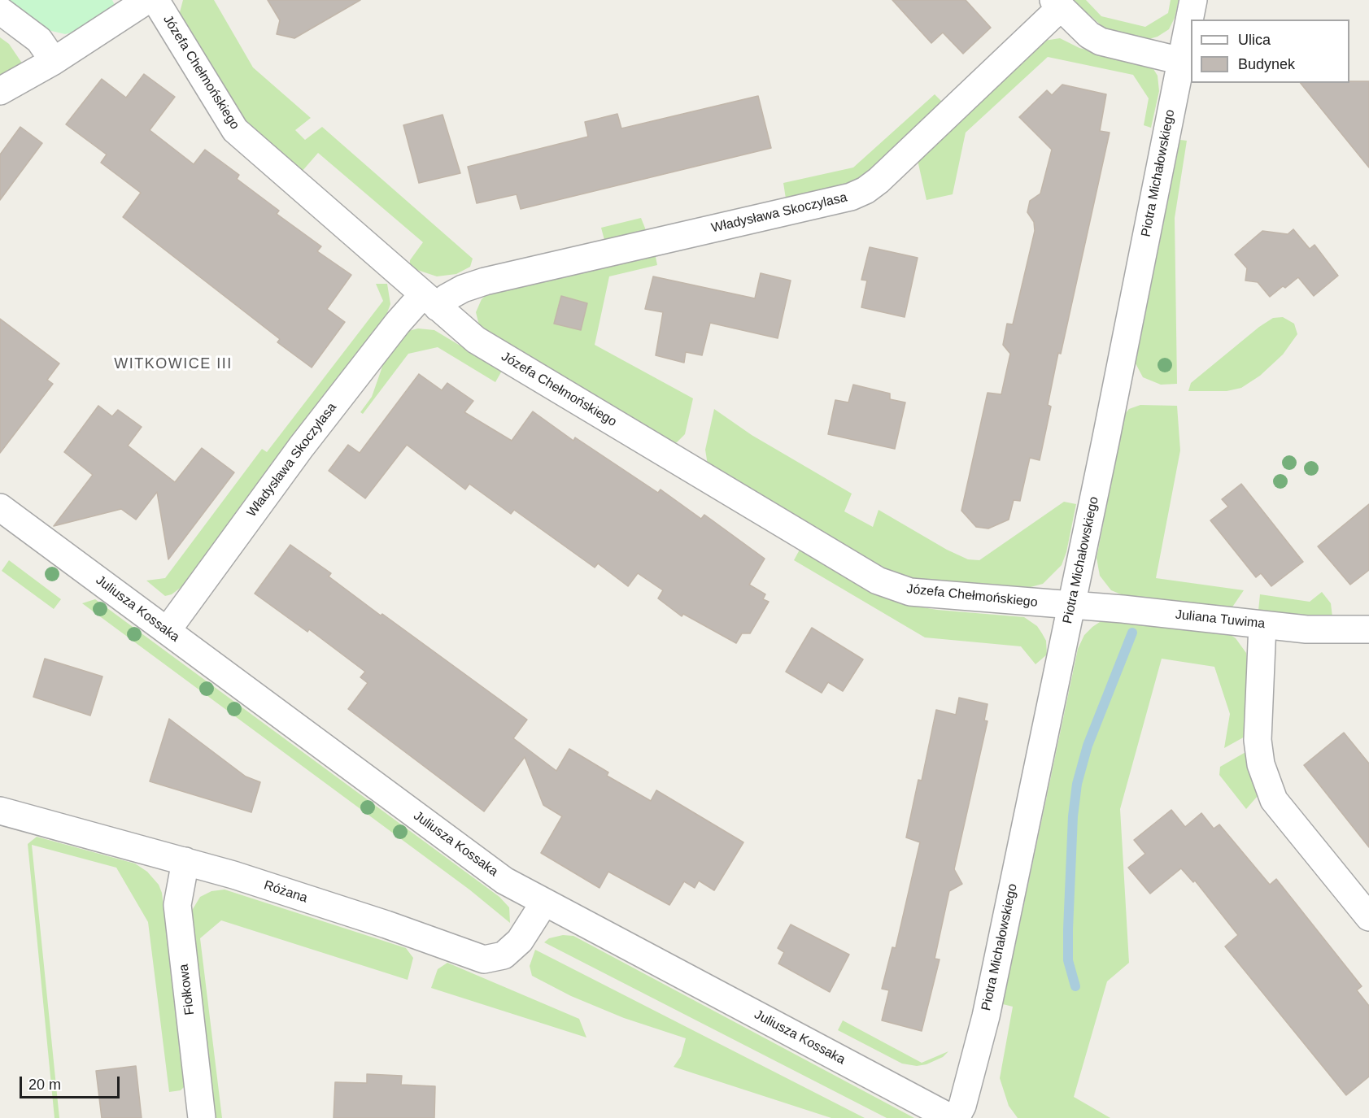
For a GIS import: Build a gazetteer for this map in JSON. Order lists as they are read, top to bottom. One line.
{"streets":{"street":["Józefa Chełmońskiego","Piotra Michałowskiego","Władysława Skoczylasa","Juliusza Kossaka","Juliana Tuwima","Różana","Fiołkowa"]},"crossings":[["Józefa Chełmońskiego","Piotra Michałowskiego"],["Józefa Chełmońskiego","Władysława Skoczylasa"],["Józefa Chełmońskiego","Juliana Tuwima"],["Piotra Michałowskiego","Juliana Tuwima"],["Władysława Skoczylasa","Juliusza Kossaka"],["Juliusza Kossaka","Różana"],["Różana","Fiołkowa"]],"districts":["WITKOWICE III"],"legend":["Ulica","Budynek"],"scale_bar":"20 m"}
